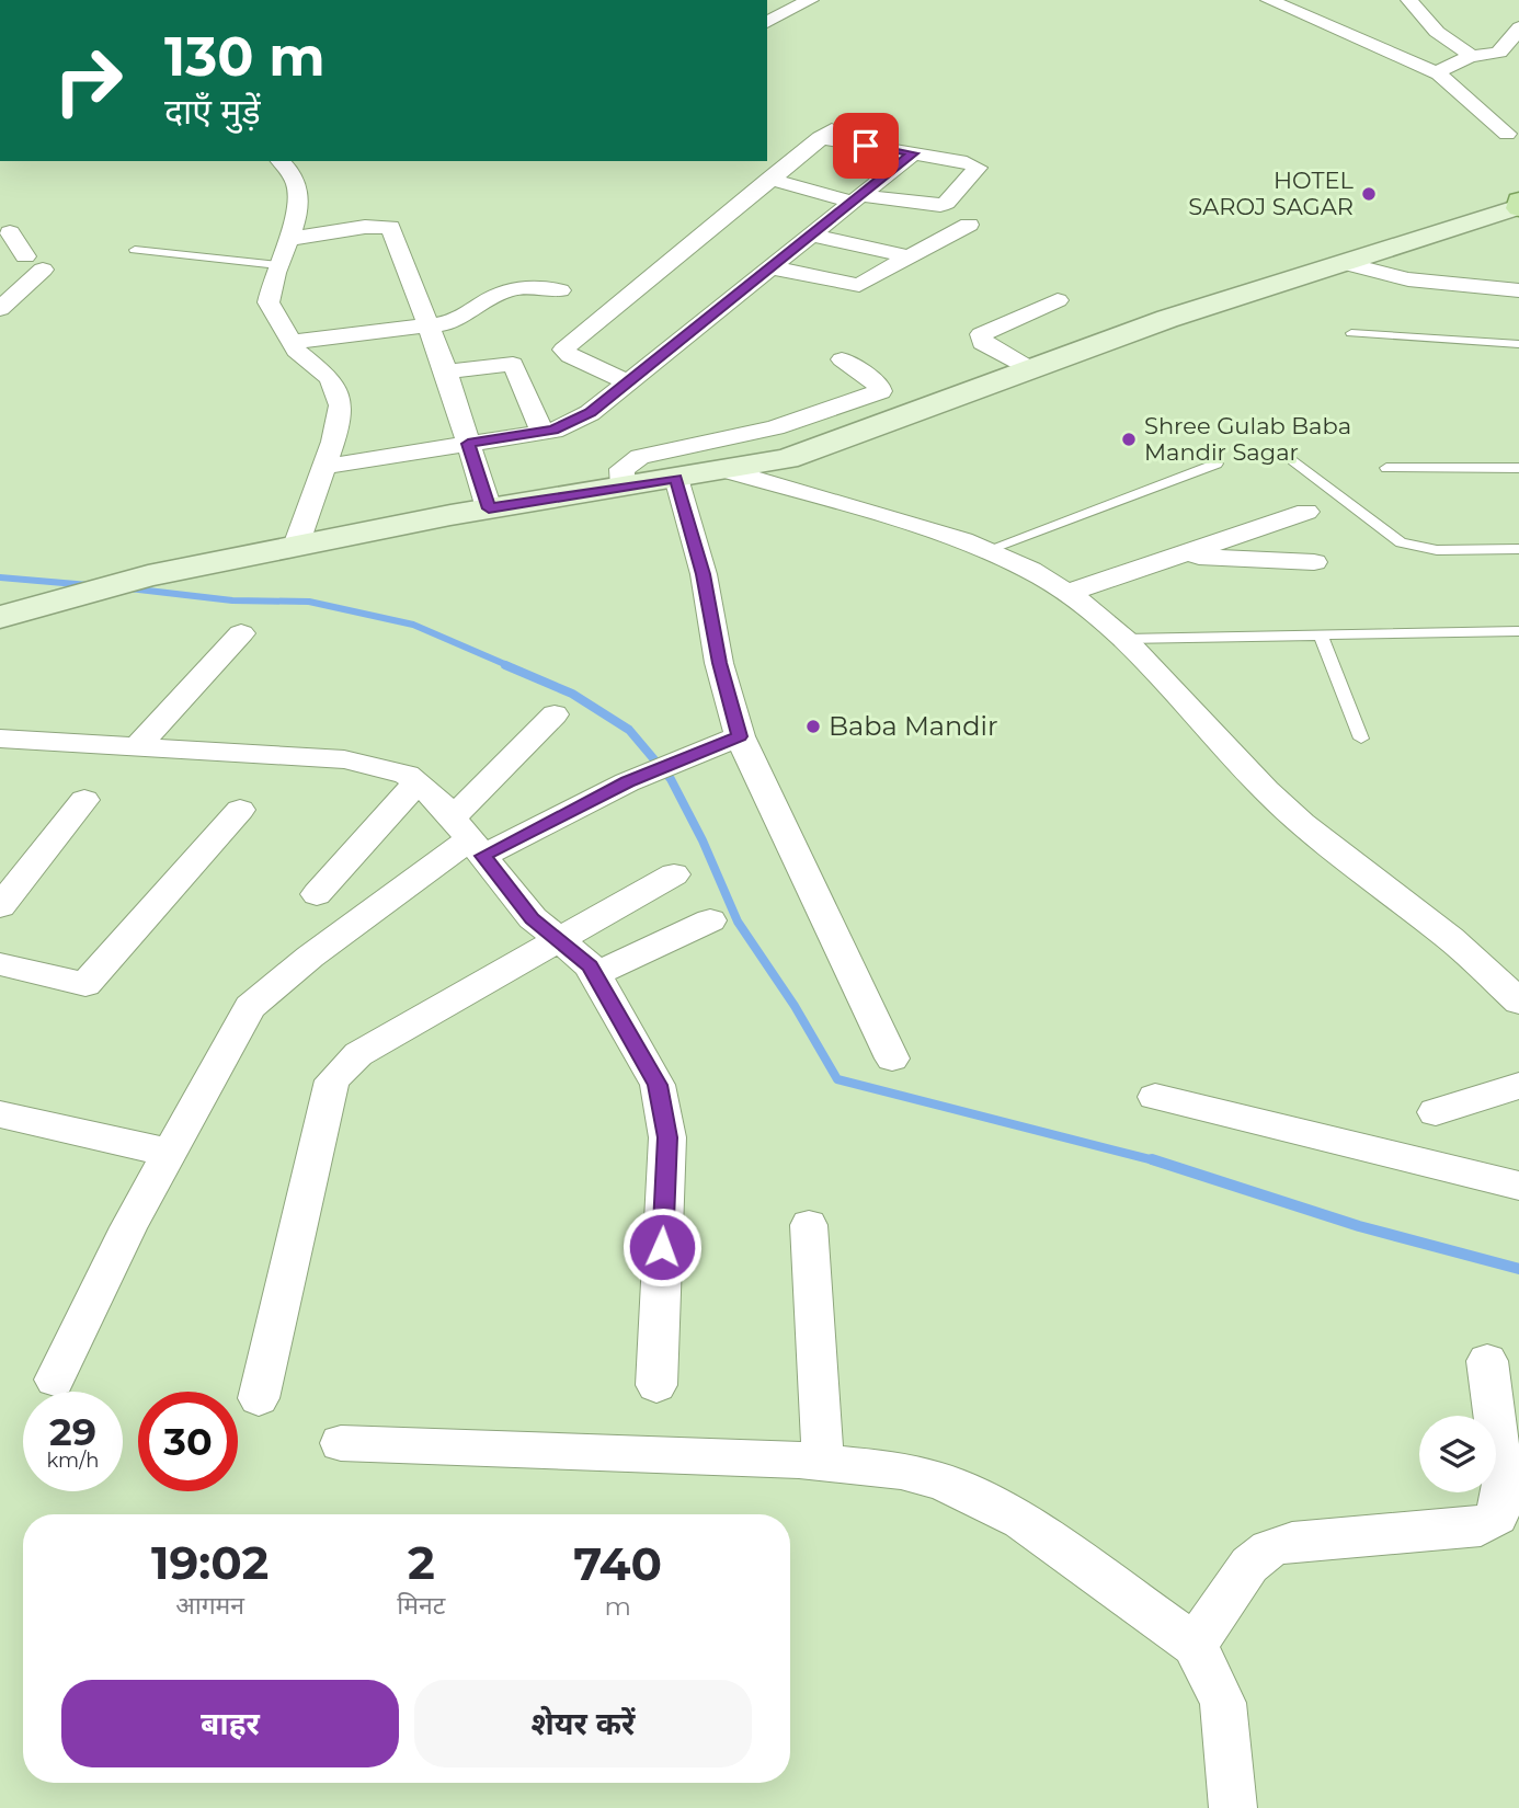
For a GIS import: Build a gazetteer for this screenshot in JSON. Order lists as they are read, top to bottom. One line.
{"places":["HOTEL SAROJ SAGAR","Shree Gulab Baba Mandir Sagar","Baba Mandir"],"page":{"turn":["130 m","दाएँ मुड़ें"],"speed":"29 km/h","limit":"30","eta":["19:02","आगमन","2","मिनट","740","m"],"buttons":["बाहर","शेयर करें"]}}
